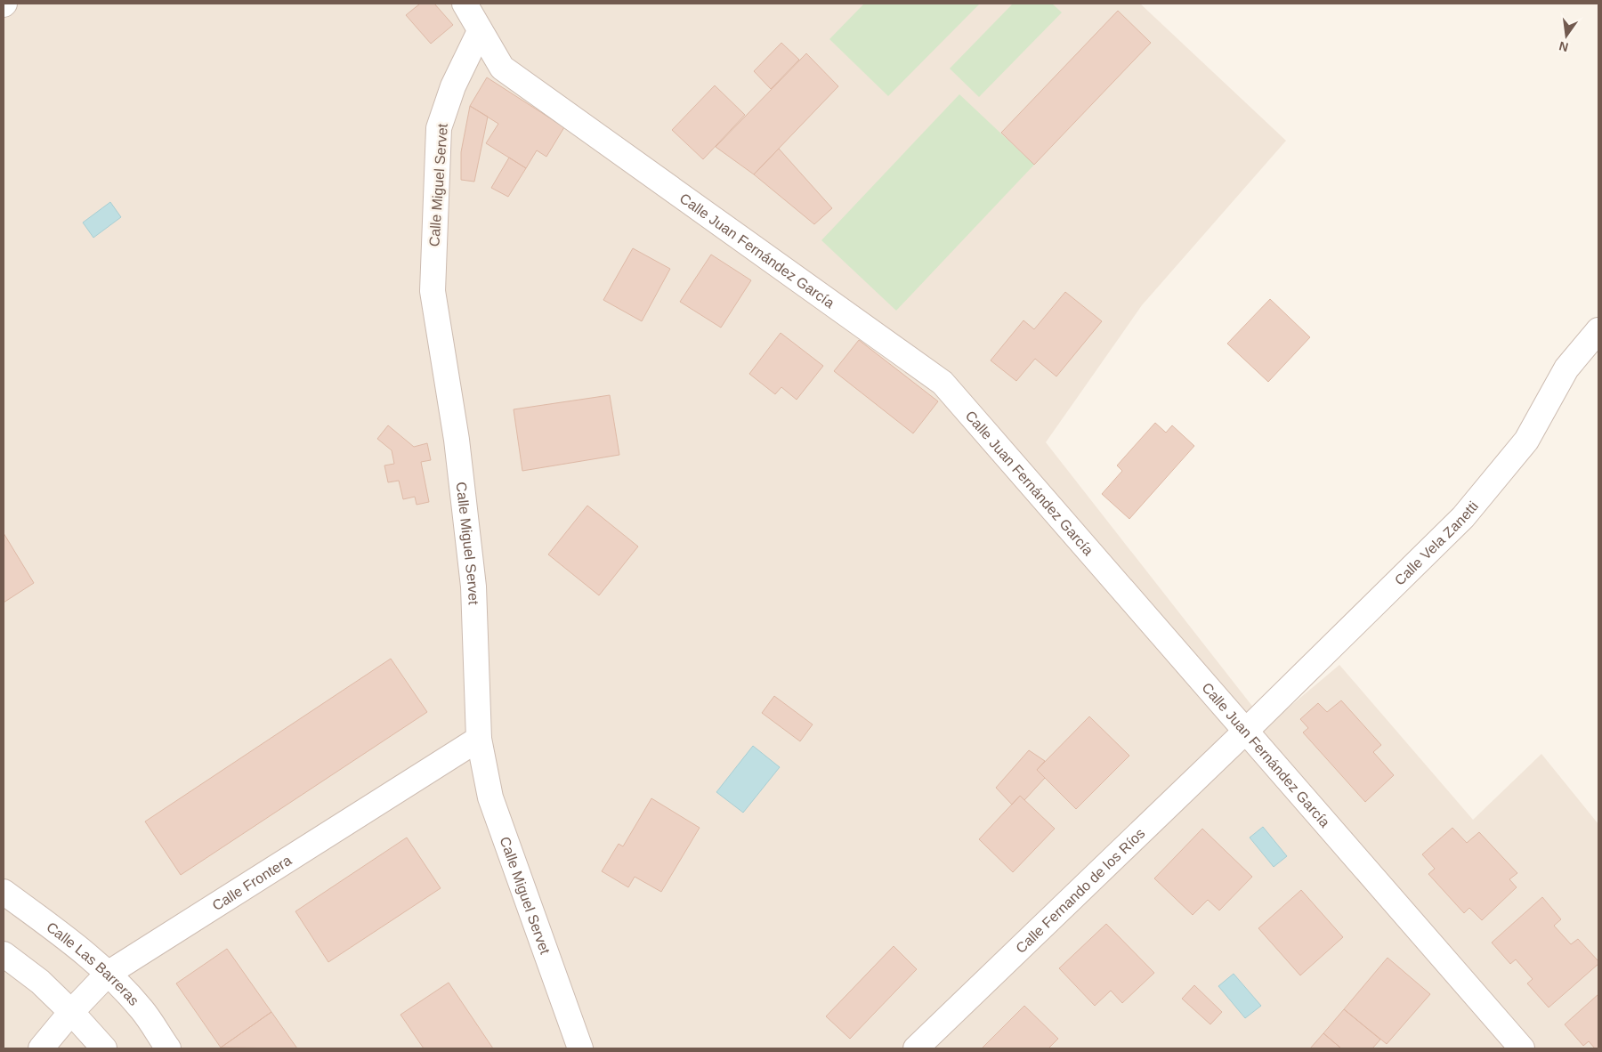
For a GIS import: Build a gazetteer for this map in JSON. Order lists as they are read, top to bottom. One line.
{"streets":{"street":["Calle Miguel Servet","Calle Juan Fernández García","Calle Vela Zanetti","Calle Frontera","Calle Fernando de los Ríos","Calle Las Barreras"]},"crossings":[["Calle Miguel Servet","Calle Juan Fernández García"],["Calle Miguel Servet","Calle Frontera"],["Calle Juan Fernández García","Calle Vela Zanetti"],["Calle Juan Fernández García","Calle Fernando de los Ríos"],["Calle Vela Zanetti","Calle Fernando de los Ríos"],["Calle Frontera","Calle Las Barreras"]],"north":"bottom"}
